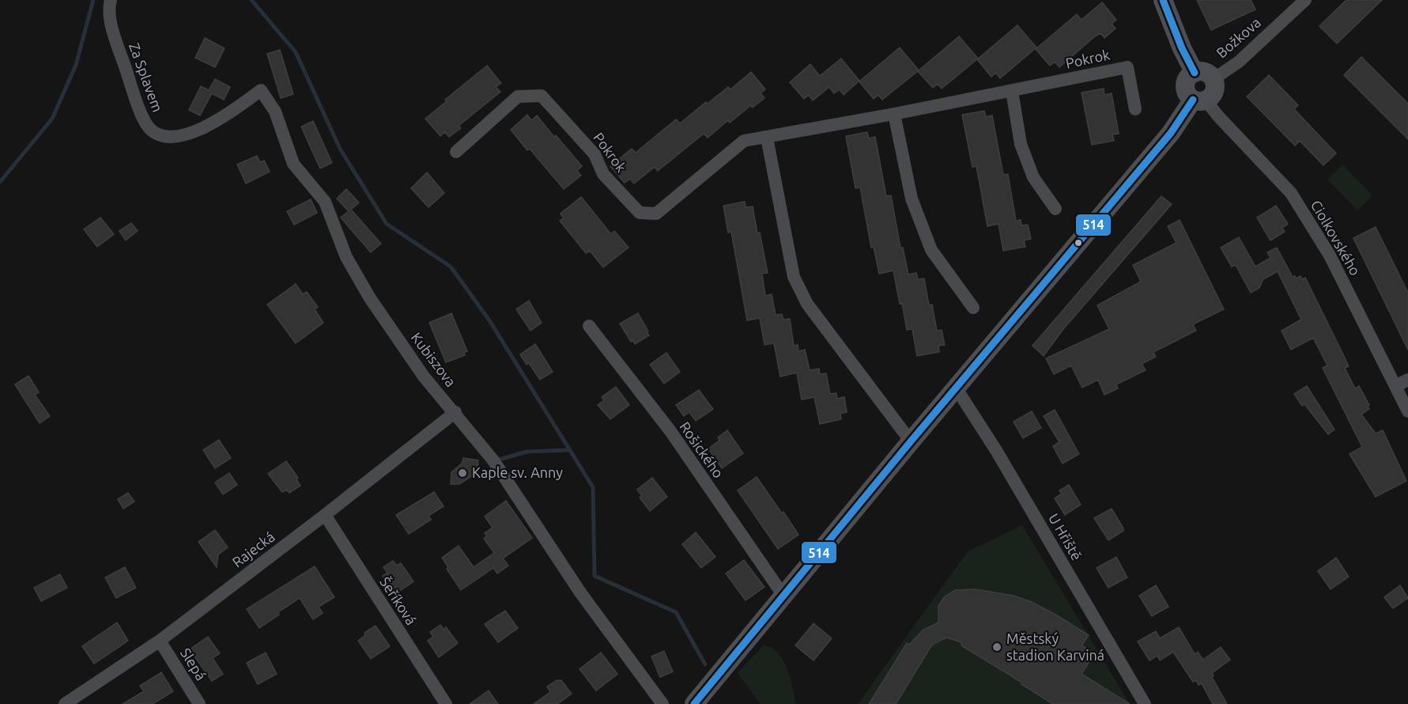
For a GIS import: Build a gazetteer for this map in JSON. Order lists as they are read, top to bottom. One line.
{"streets":{"street":["Božkova","Pokrok","Za Splavem","Ciolkovského","Kubiszova","Rošického","U Hřiště","Rajecká","Šeříková","Slepá"]},"crossings":[["Božkova","Ciolkovského"],["Za Splavem","Kubiszova"],["Kubiszova","Rajecká"],["Rajecká","Šeříková"],["Rajecká","Slepá"]],"places":["Kaple sv. Anny","Městský stadion Karviná"],"lines":["transit line 514"]}
